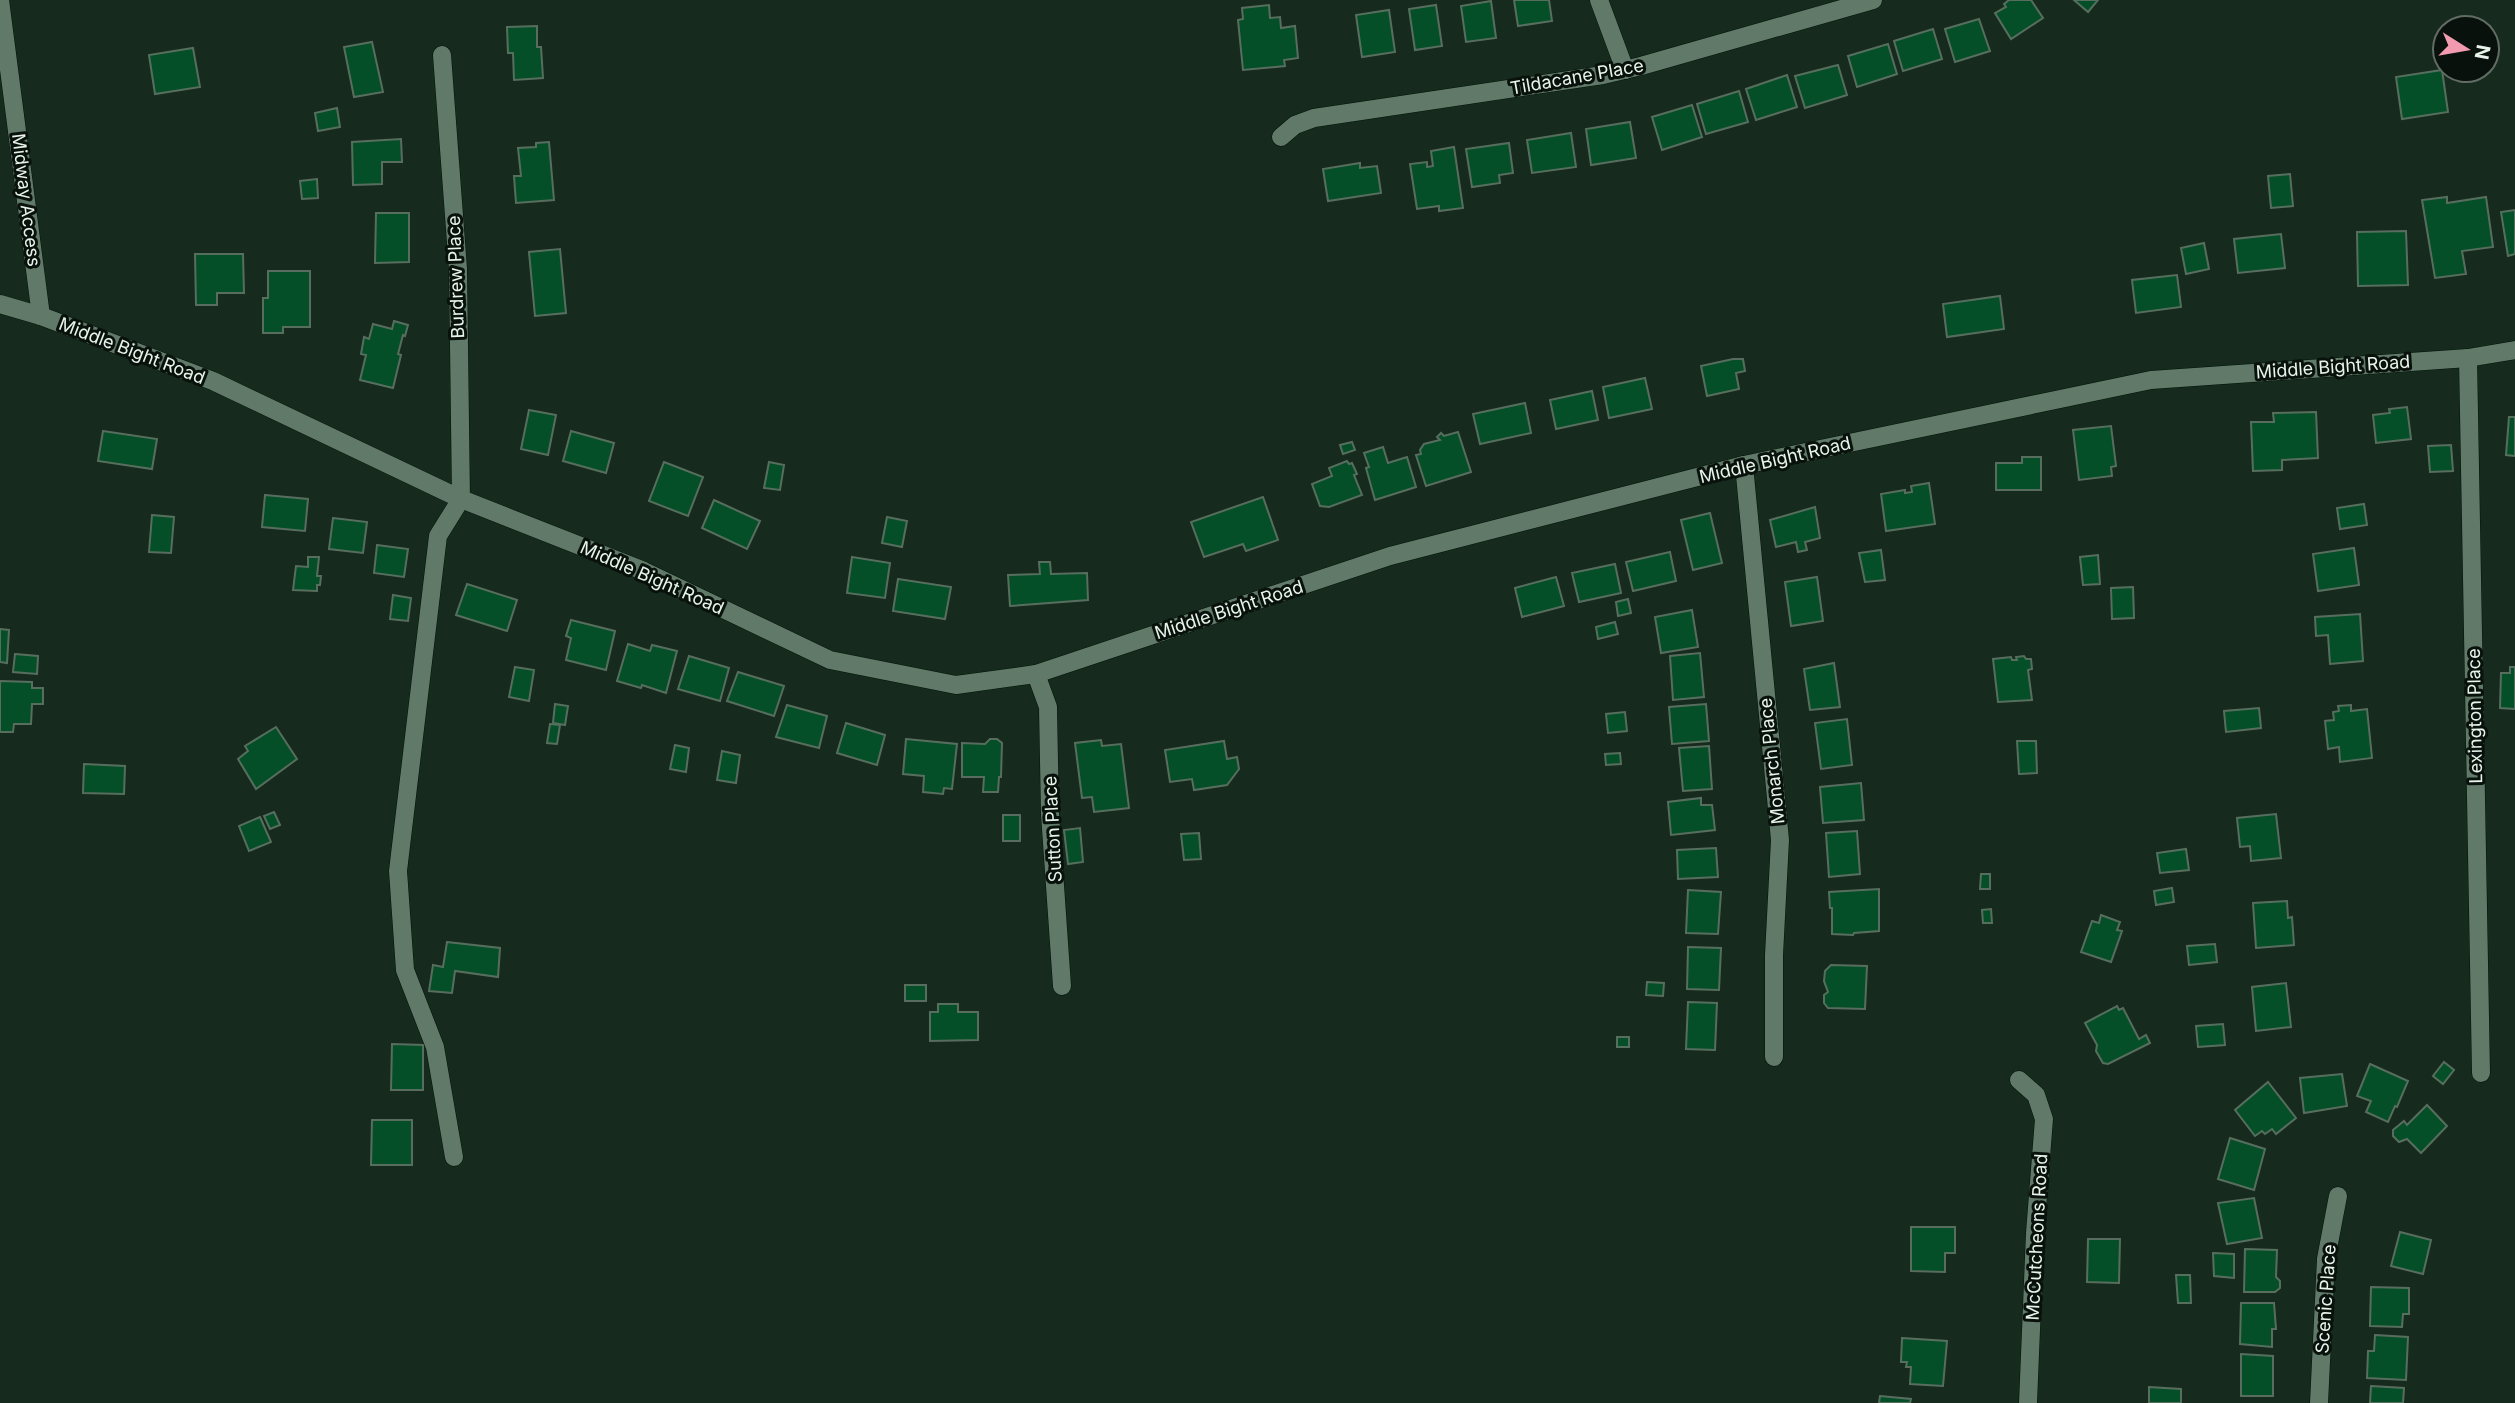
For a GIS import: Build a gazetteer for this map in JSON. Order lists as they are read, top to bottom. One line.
{"streets":{"street":["Tildacane Place","Midway Access","Burdrew Place","Middle Bight Road","Lexington Place","Monarch Place","Sutton Place","McCutcheons Road","Scenic Place"]},"crossings":[["Midway Access","Middle Bight Road"],["Burdrew Place","Middle Bight Road"],["Middle Bight Road","Lexington Place"],["Middle Bight Road","Monarch Place"],["Middle Bight Road","Sutton Place"]],"north":"right"}
